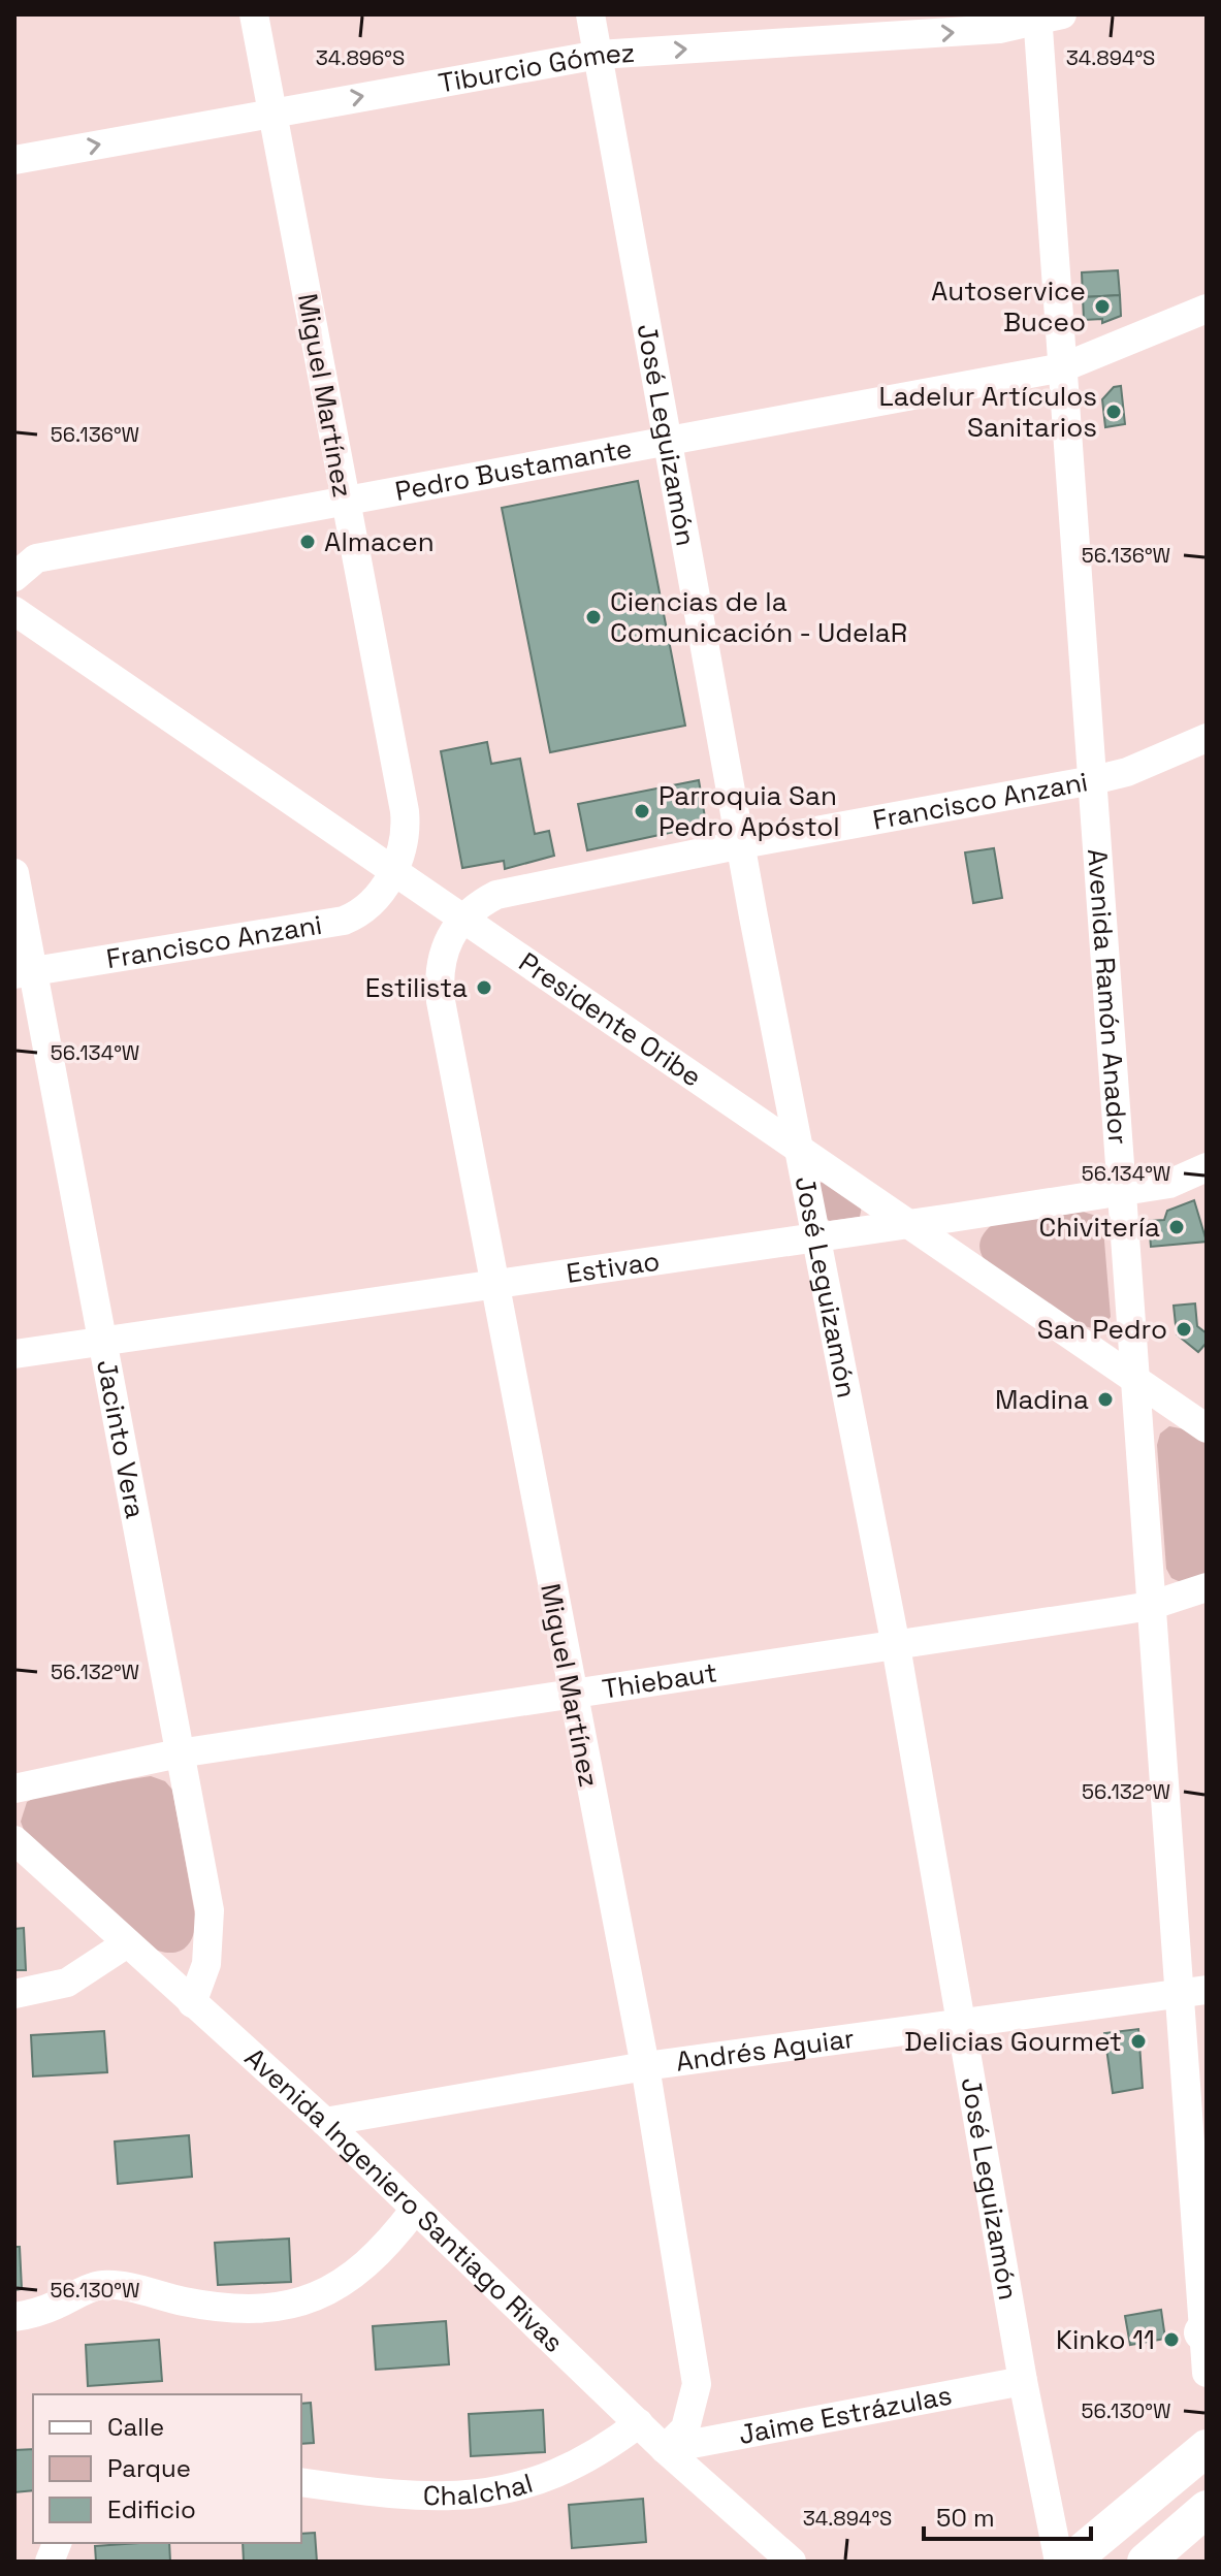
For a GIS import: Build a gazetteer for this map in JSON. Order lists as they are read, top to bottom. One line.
{"streets":{"street":["Tiburcio Gómez","Miguel Martínez","José Leguizamón","Pedro Bustamante","Francisco Anzani","Avenida Ramón Anador","Presidente Oribe","Estivao","Jacinto Vera","Thiebaut","Andrés Aguiar","Avenida Ingeniero Santiago Rivas","Jaime Estrázulas","Chalchal"]},"crossings":[["Tiburcio Gómez","Miguel Martínez"],["Tiburcio Gómez","José Leguizamón"],["Tiburcio Gómez","Avenida Ramón Anador"],["Miguel Martínez","Pedro Bustamante"],["Miguel Martínez","Francisco Anzani"],["Miguel Martínez","Presidente Oribe"],["Miguel Martínez","Estivao"],["Miguel Martínez","Thiebaut"],["Miguel Martínez","Andrés Aguiar"],["Miguel Martínez","Avenida Ingeniero Santiago Rivas"],["Miguel Martínez","Jaime Estrázulas"],["José Leguizamón","Pedro Bustamante"],["José Leguizamón","Francisco Anzani"],["José Leguizamón","Presidente Oribe"],["José Leguizamón","Estivao"],["José Leguizamón","Thiebaut"],["José Leguizamón","Andrés Aguiar"],["José Leguizamón","Jaime Estrázulas"],["Pedro Bustamante","Avenida Ramón Anador"],["Francisco Anzani","Avenida Ramón Anador"],["Francisco Anzani","Presidente Oribe"],["Francisco Anzani","Jacinto Vera"],["Avenida Ramón Anador","Presidente Oribe"],["Avenida Ramón Anador","Estivao"],["Avenida Ramón Anador","Thiebaut"],["Avenida Ramón Anador","Andrés Aguiar"],["Presidente Oribe","Estivao"],["Estivao","Jacinto Vera"],["Jacinto Vera","Thiebaut"],["Jacinto Vera","Avenida Ingeniero Santiago Rivas"],["Andrés Aguiar","Avenida Ingeniero Santiago Rivas"],["Avenida Ingeniero Santiago Rivas","Jaime Estrázulas"],["Avenida Ingeniero Santiago Rivas","Chalchal"]],"one_way":["Tiburcio Gómez"],"places":["Autoservice Buceo","Ladelur Artículos Sanitarios","Almacen","Ciencias de la Comunicación - UdelaR","Parroquia San Pedro Apóstol","Estilista","Chivitería","San Pedro","Madina","Delicias Gourmet","Kinko 11"],"legend":["Calle","Parque","Edificio"],"scale_bar":"50 m","coordinates":["34.896°S","34.894°S","56.136°W","56.134°W","56.132°W","56.130°W"]}
